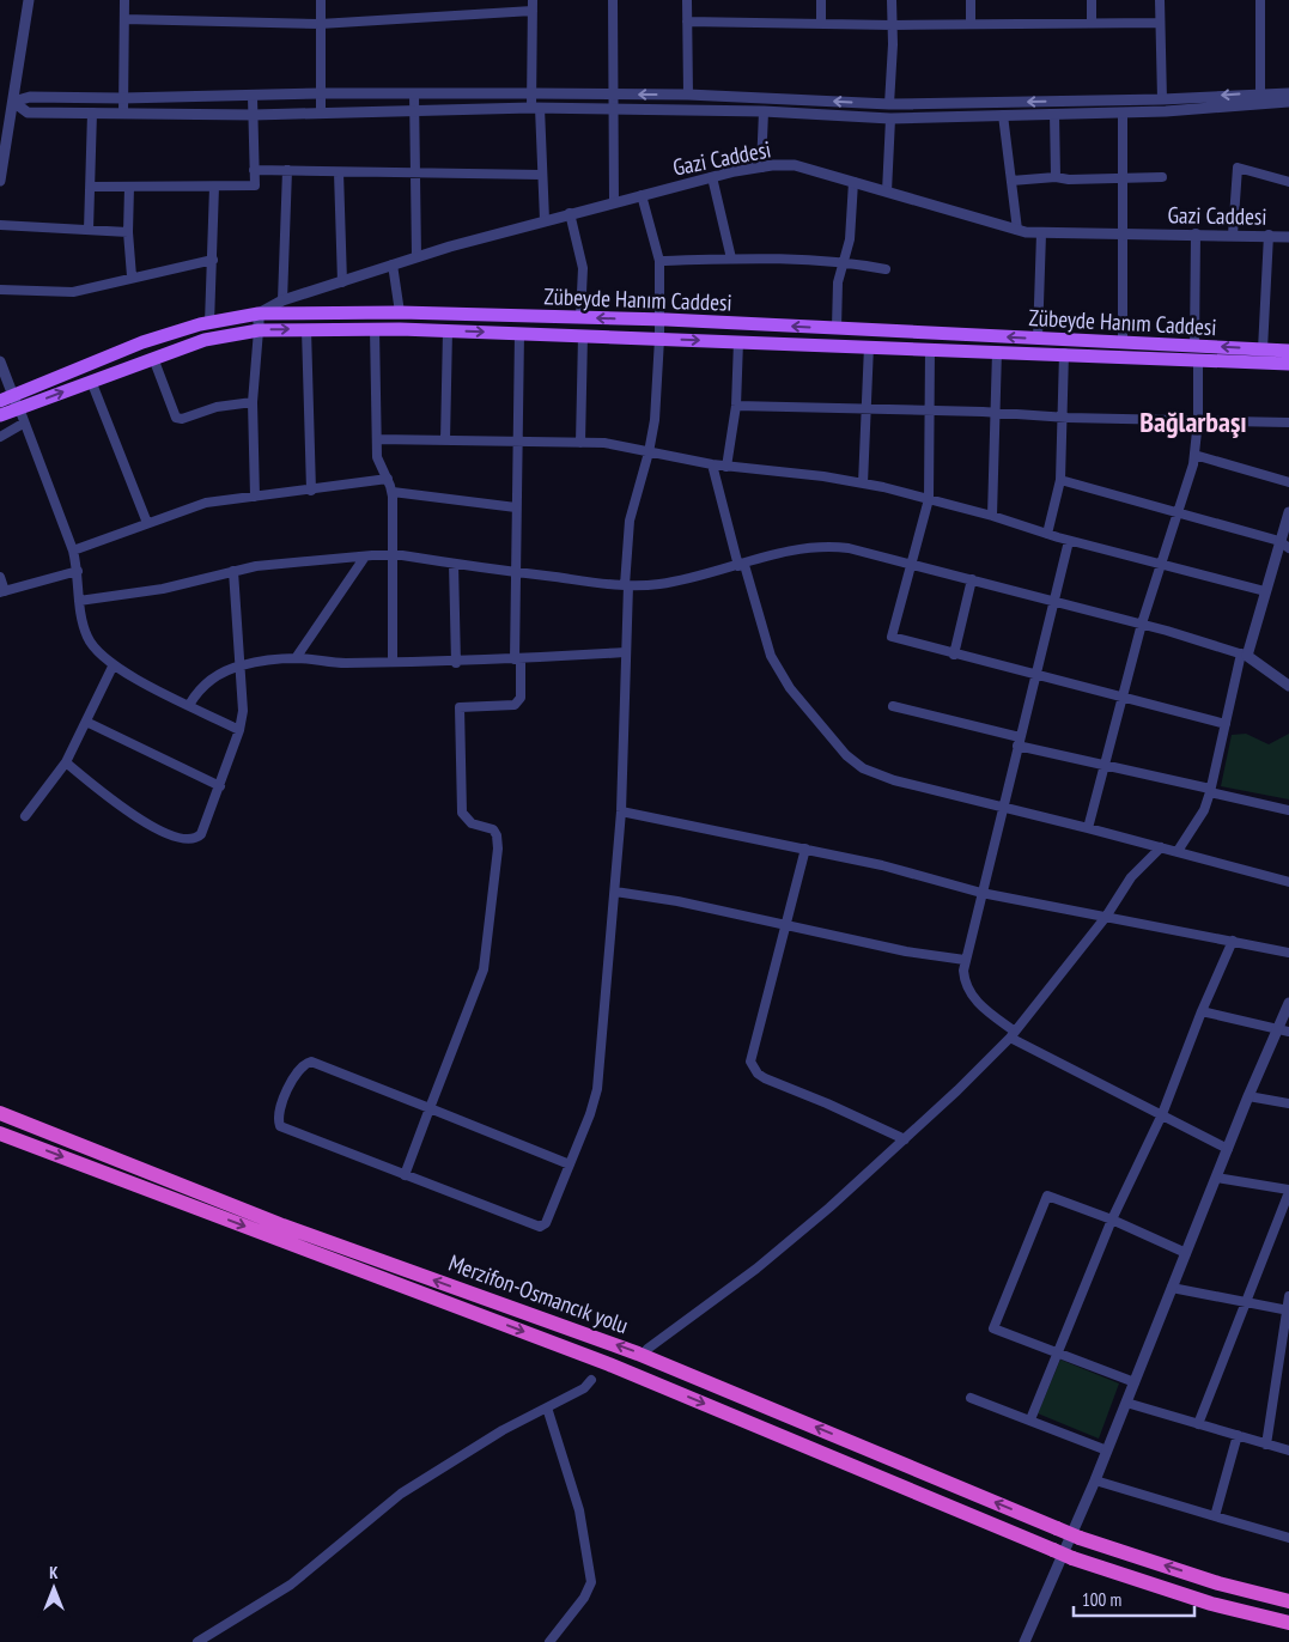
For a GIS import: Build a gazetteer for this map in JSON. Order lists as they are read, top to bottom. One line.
{"streets":{"highway":["Merzifon-Osmancık yolu"],"main road":["Zübeyde Hanım Caddesi"],"street":["Gazi Caddesi"]},"crossings":[["Gazi Caddesi","Zübeyde Hanım Caddesi"]],"districts":["Bağlarbaşı"],"scale_bar":"100 m","north":"top"}
